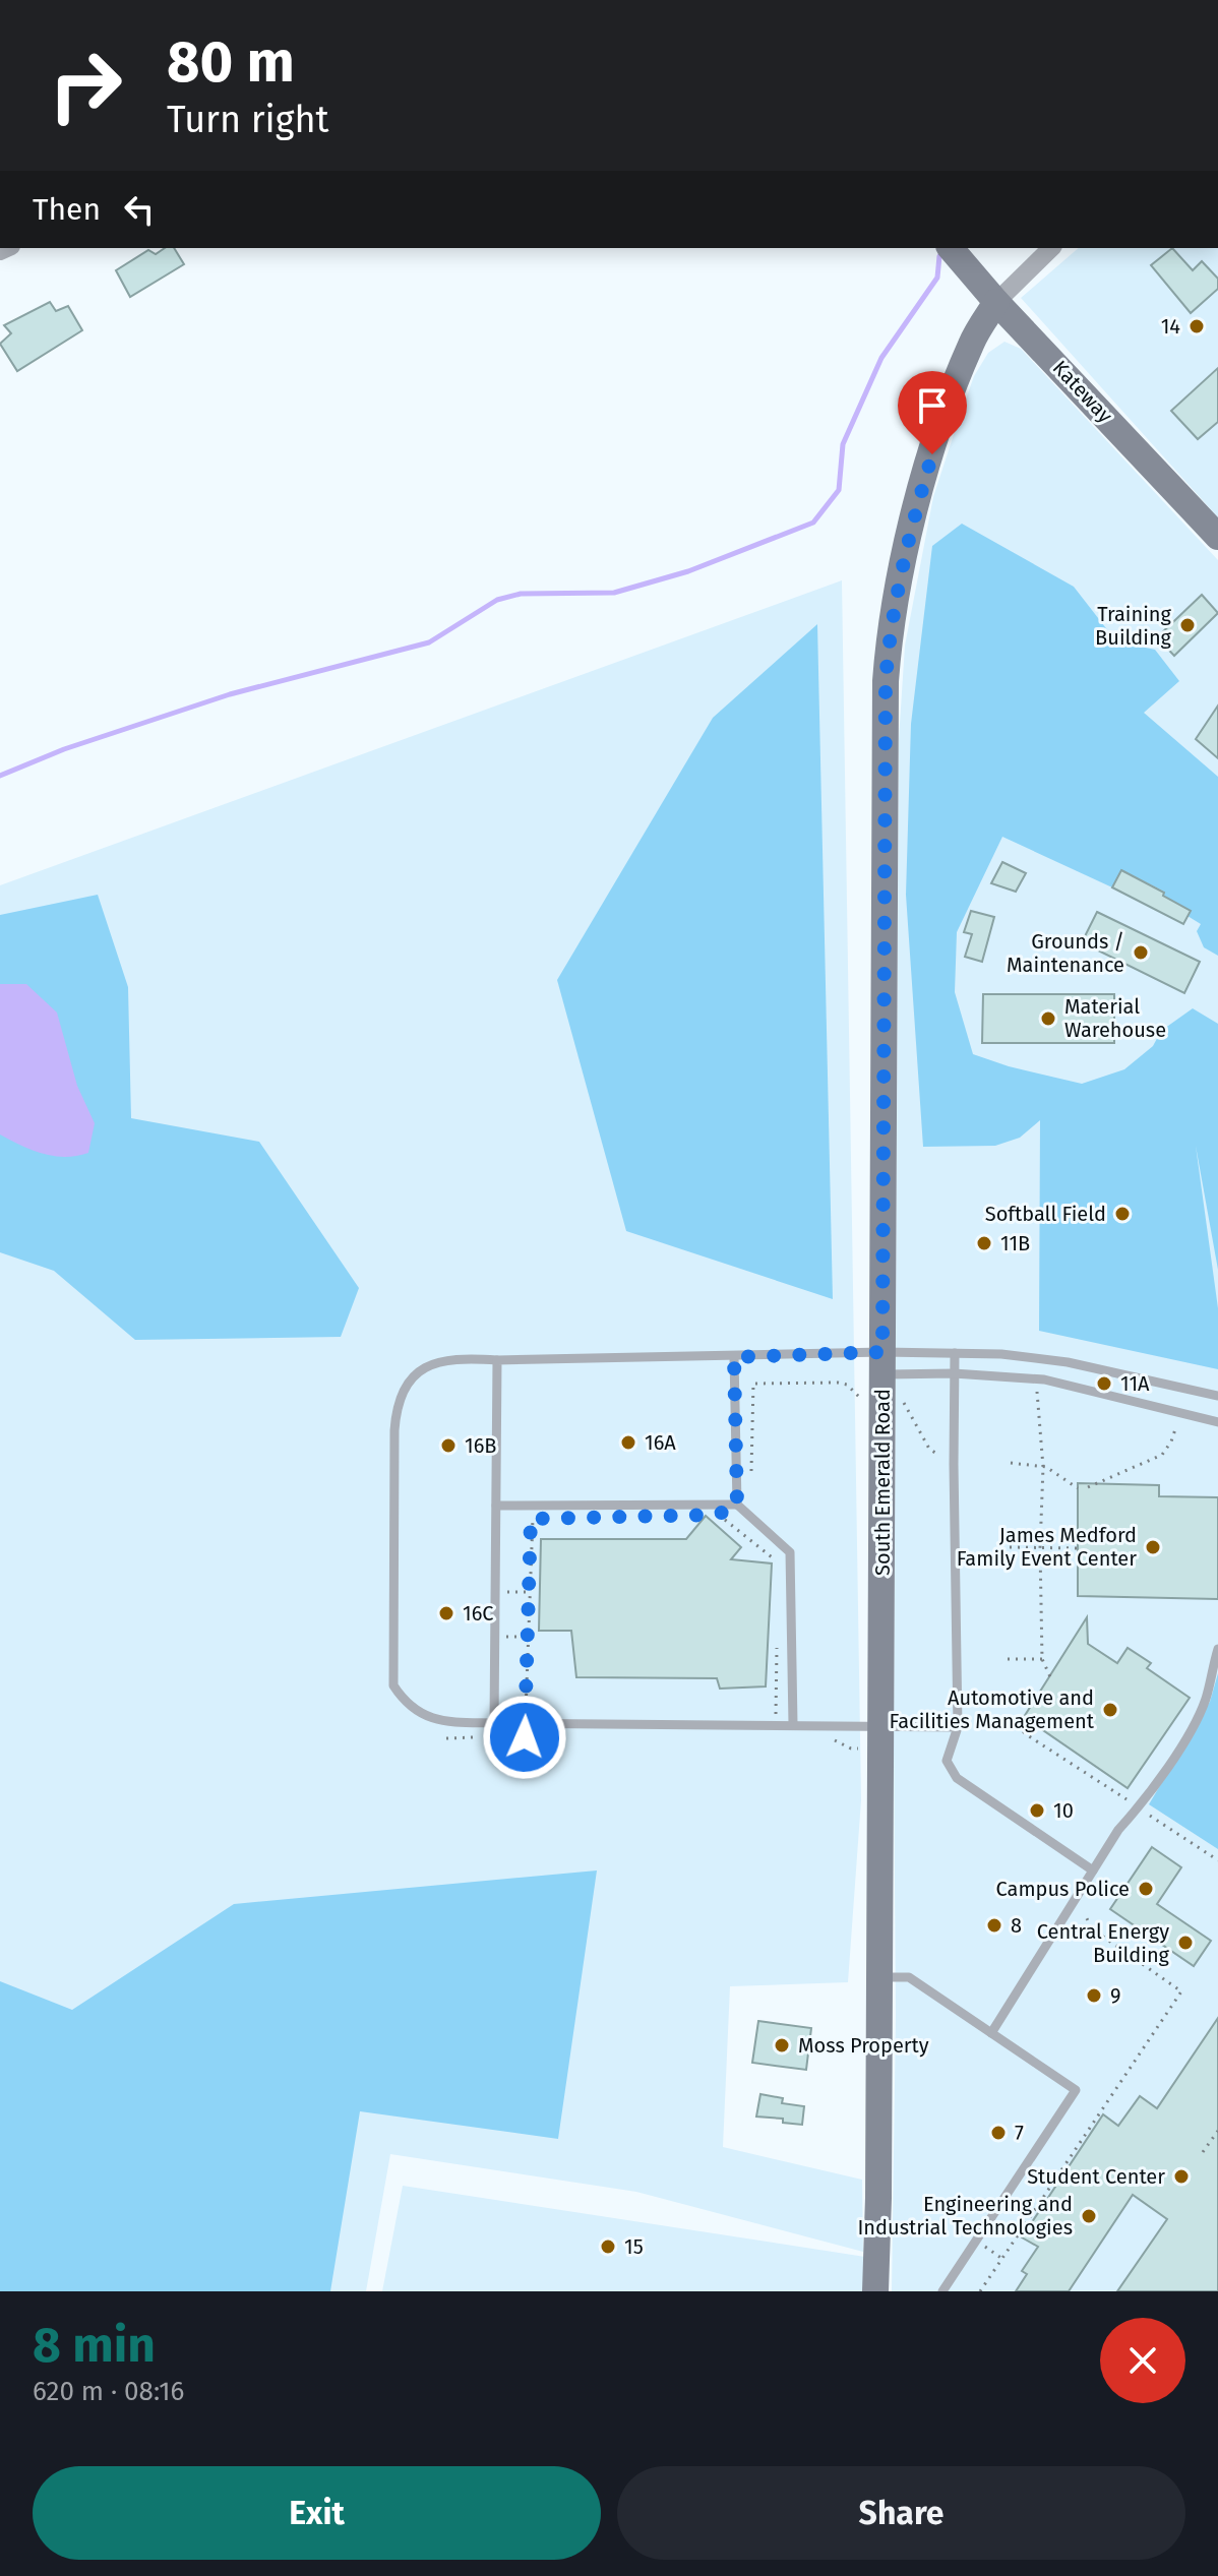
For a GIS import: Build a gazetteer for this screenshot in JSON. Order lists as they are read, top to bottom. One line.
{"streets":{"street":["Kateway","South Emerald Road"]},"crossings":[["Kateway","South Emerald Road"]],"places":["14","Training Building","Grounds / Maintenance","Material Warehouse","Softball Field","11B","11A","16A","16B","James Medford Family Event Center","16C","Automotive and Facilities Management","10","Campus Police","8","Central Energy Building","9","Moss Property","7","Student Center","Engineering and Industrial Technologies","15"],"page":{"turn":["80 m","Turn right"],"then":"Then","heading":["8 min","620 m · 08:16"],"buttons":["Exit","Share"]}}
